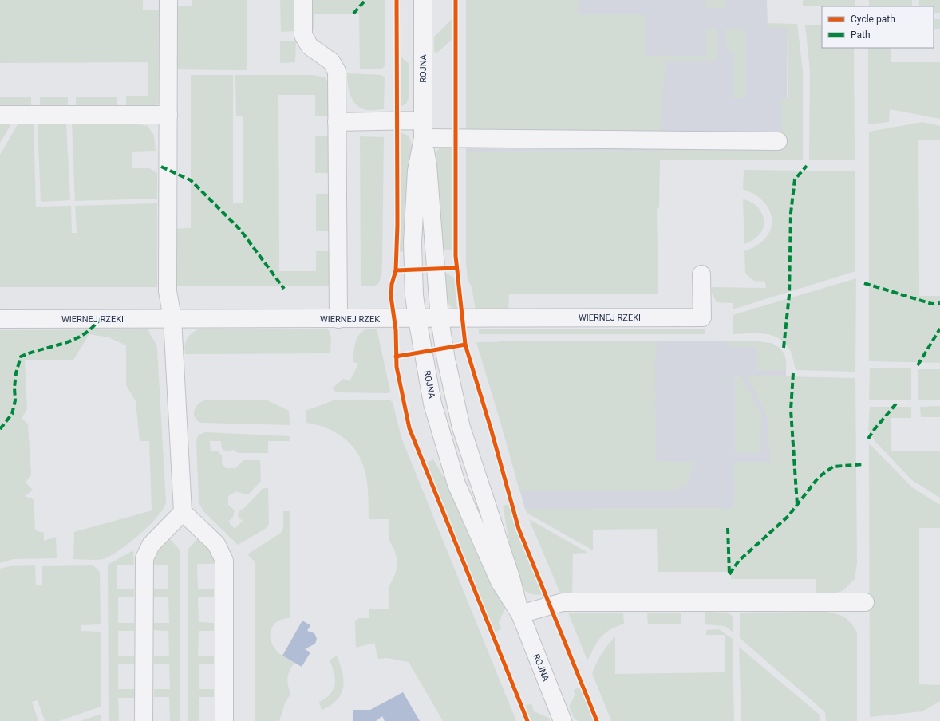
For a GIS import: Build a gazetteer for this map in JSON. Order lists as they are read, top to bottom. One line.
{"streets":{"street":["ROJNA","WIERNEJ RZEKI"]},"crossings":[["ROJNA","WIERNEJ RZEKI"]],"legend":["Cycle path","Path"]}
